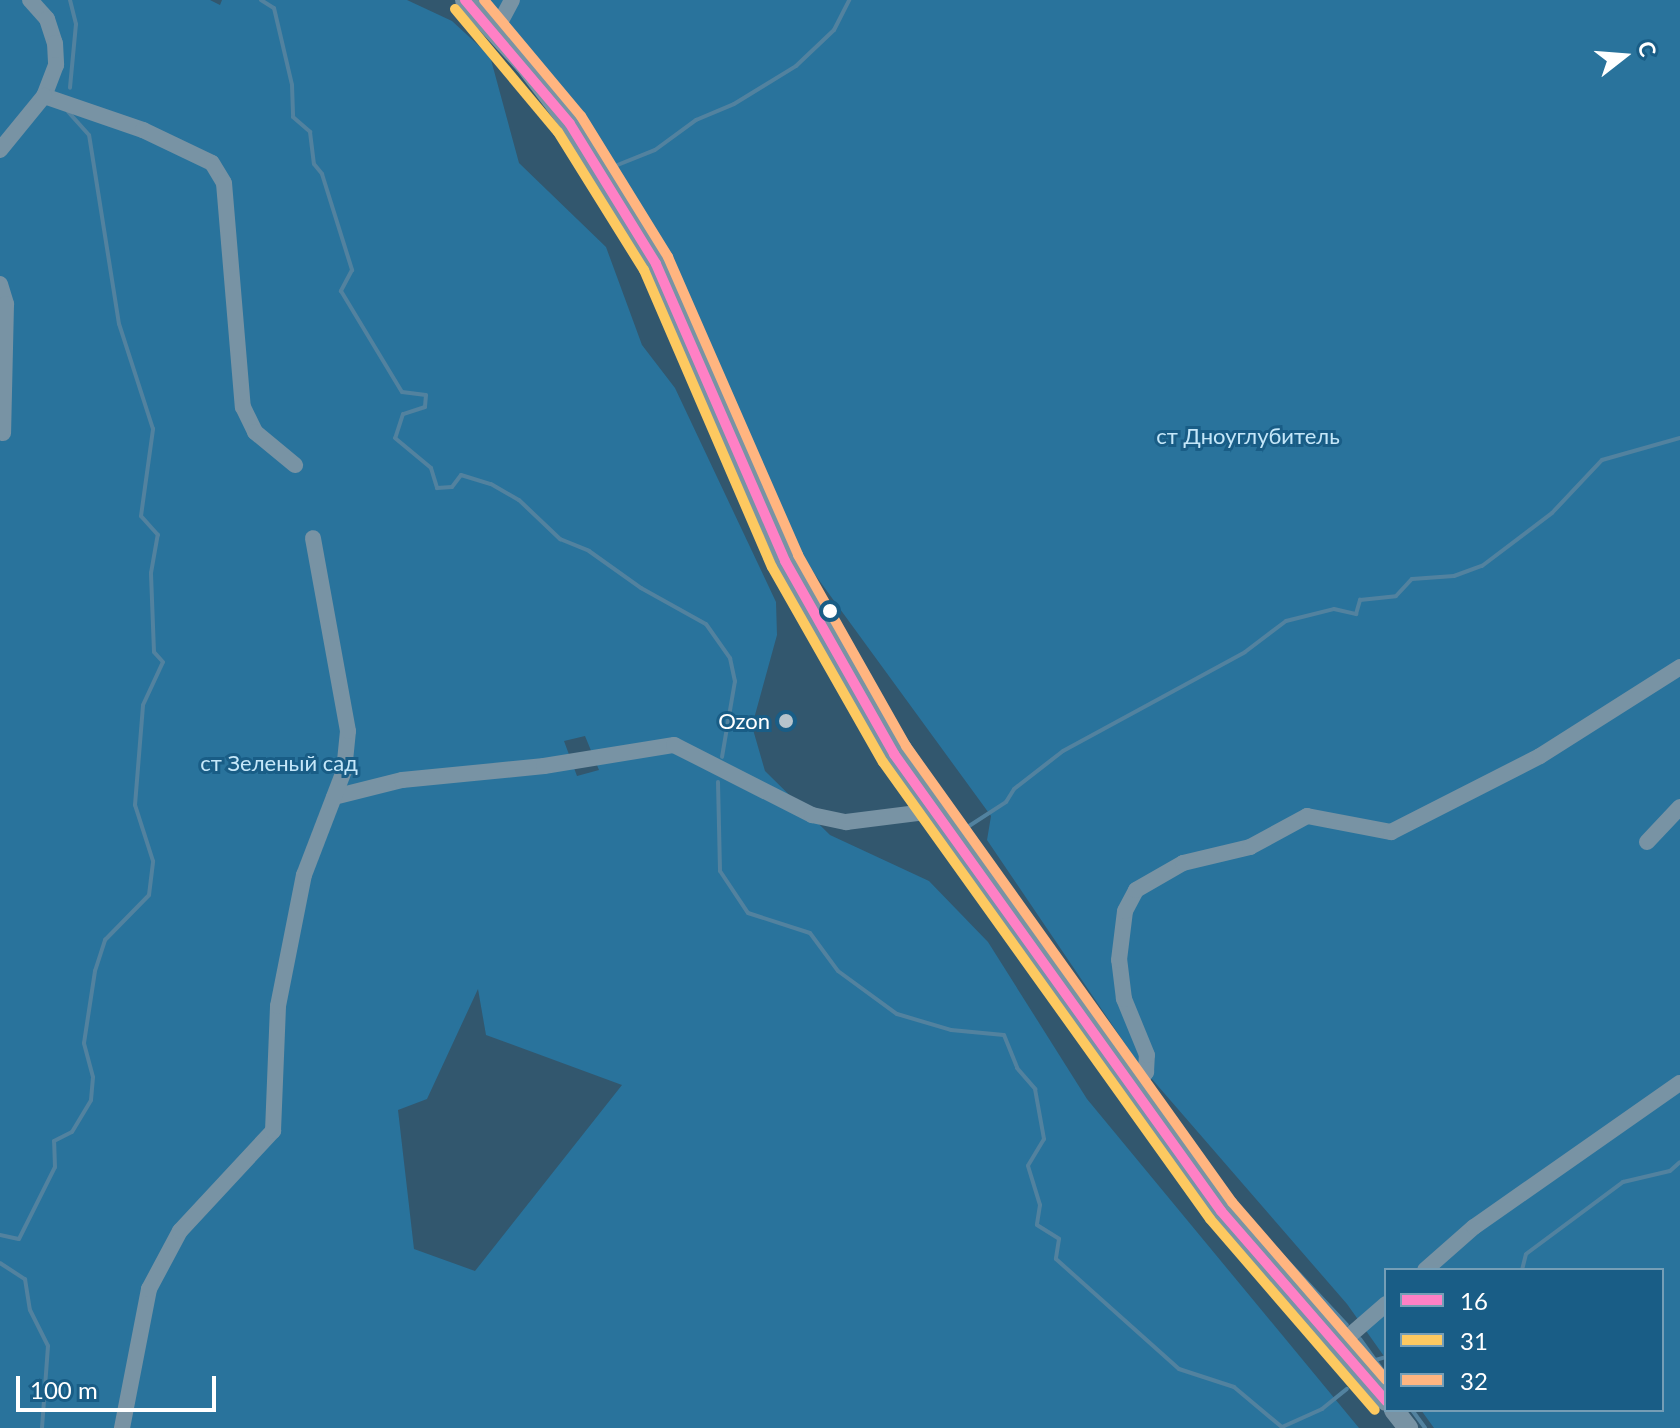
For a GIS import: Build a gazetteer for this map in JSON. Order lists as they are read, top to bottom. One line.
{"parks":["ст Дноуглубитель","ст Зеленый сад"],"places":["Ozon"],"lines":["transit line 16","transit line 32","transit line 31"],"legend":["16","31","32"],"scale_bar":"100 m","north":"right"}
